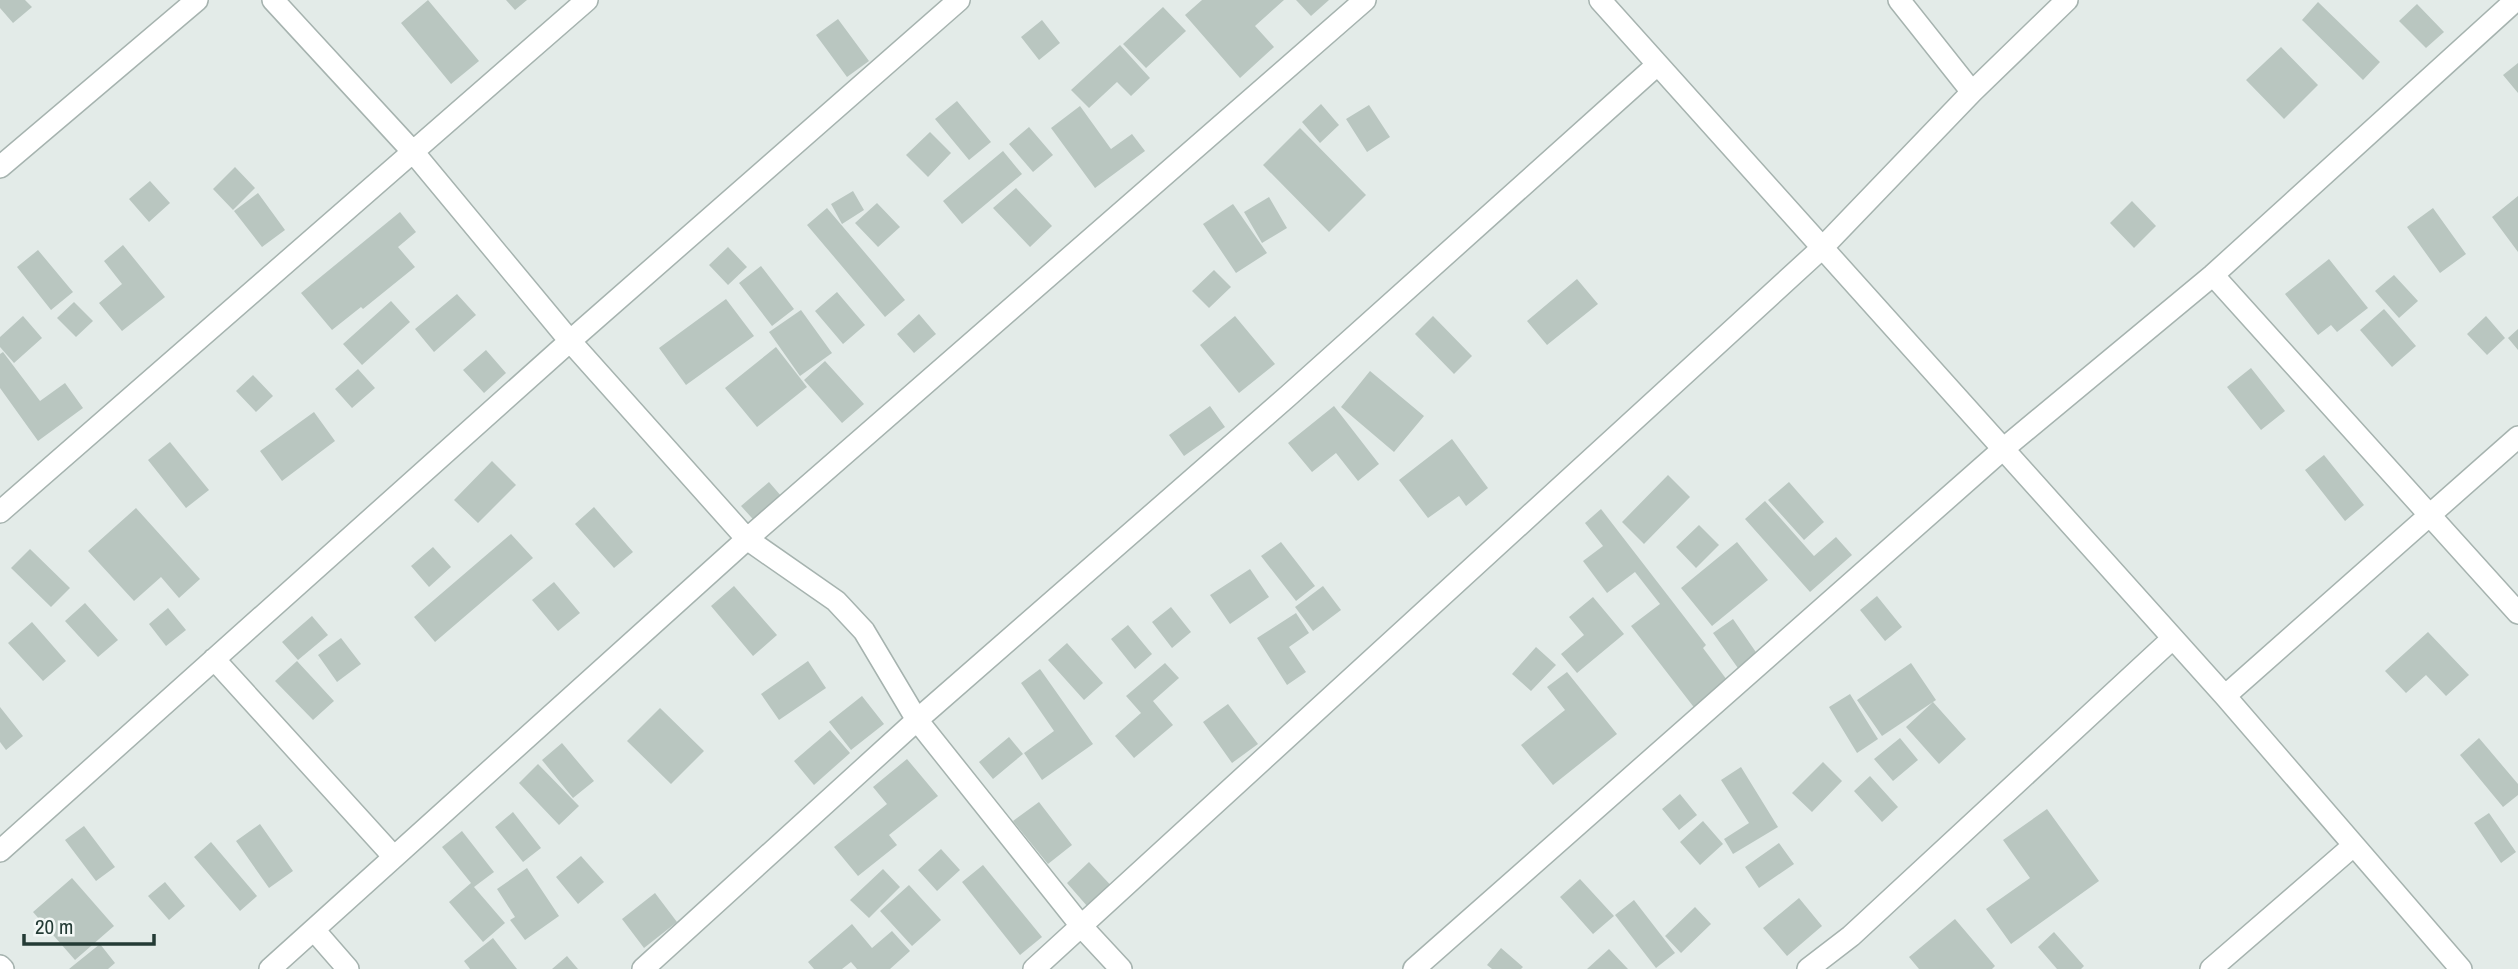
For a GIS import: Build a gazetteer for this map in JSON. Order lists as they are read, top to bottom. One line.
{"scale_bar":"20 m"}
